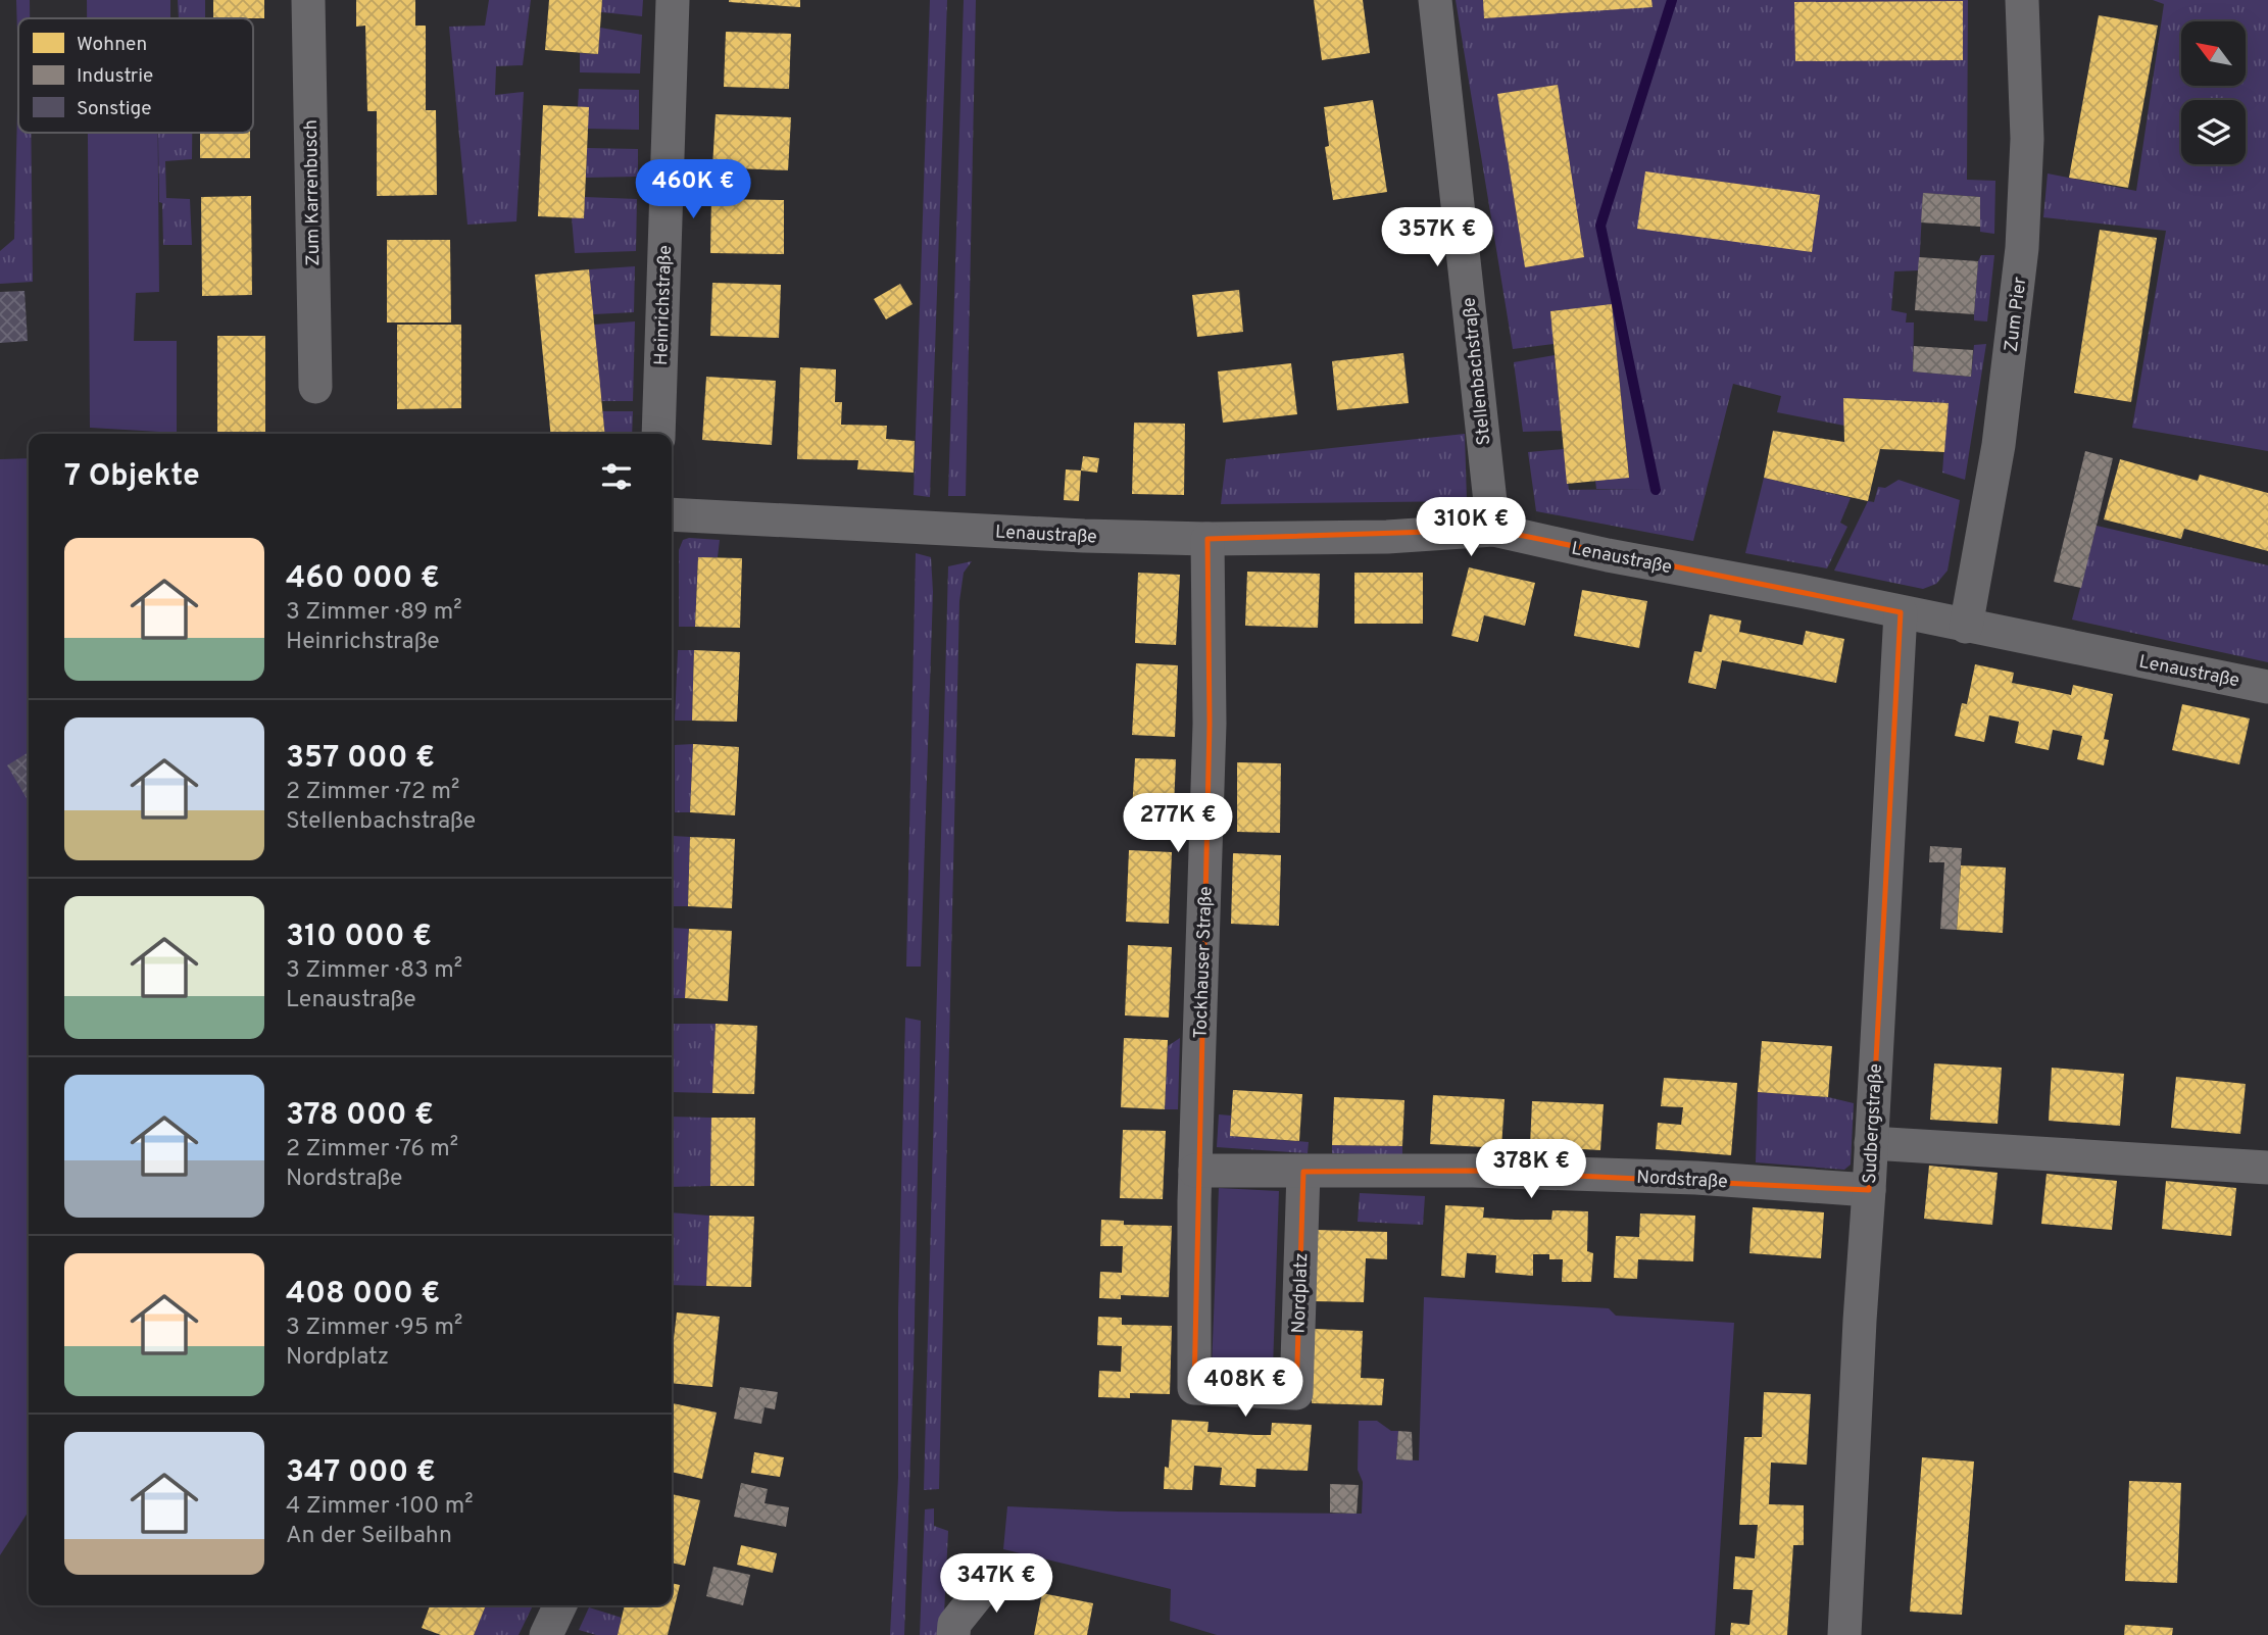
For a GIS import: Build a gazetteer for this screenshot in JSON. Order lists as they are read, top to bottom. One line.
{"streets":{"street":["Zum Karrenbusch","Heinrichstraße","Zum Pier","Stellenbachstraße","Lenaustraße","Tockhauser Straße","Sudbergstraße","Nordstraße","Nordplatz"]},"crossings":[["Zum Pier","Lenaustraße"],["Stellenbachstraße","Lenaustraße"],["Lenaustraße","Tockhauser Straße"],["Lenaustraße","Sudbergstraße"],["Tockhauser Straße","Nordstraße"],["Tockhauser Straße","Nordplatz"],["Sudbergstraße","Nordstraße"],["Nordstraße","Nordplatz"]],"legend":["Wohnen","Industrie","Sonstige"],"north":"top left","page":{"price":["460K €","357K €","310K €","277K €","378K €","408K €","347K €"],"heading":"7 Objekte","list":[{"name":"460 000 €","note":"3 Zimmer · 89 m² · Heinrichstraße"},{"name":"357 000 €","note":"2 Zimmer · 72 m² · Stellenbachstraße"},{"name":"310 000 €","note":"3 Zimmer · 83 m² · Lenaustraße"},{"name":"378 000 €","note":"2 Zimmer · 76 m² · Nordstraße"},{"name":"408 000 €","note":"3 Zimmer · 95 m² · Nordplatz"},{"name":"347 000 €","note":"4 Zimmer · 100 m² · An der Seilbahn"}]}}
